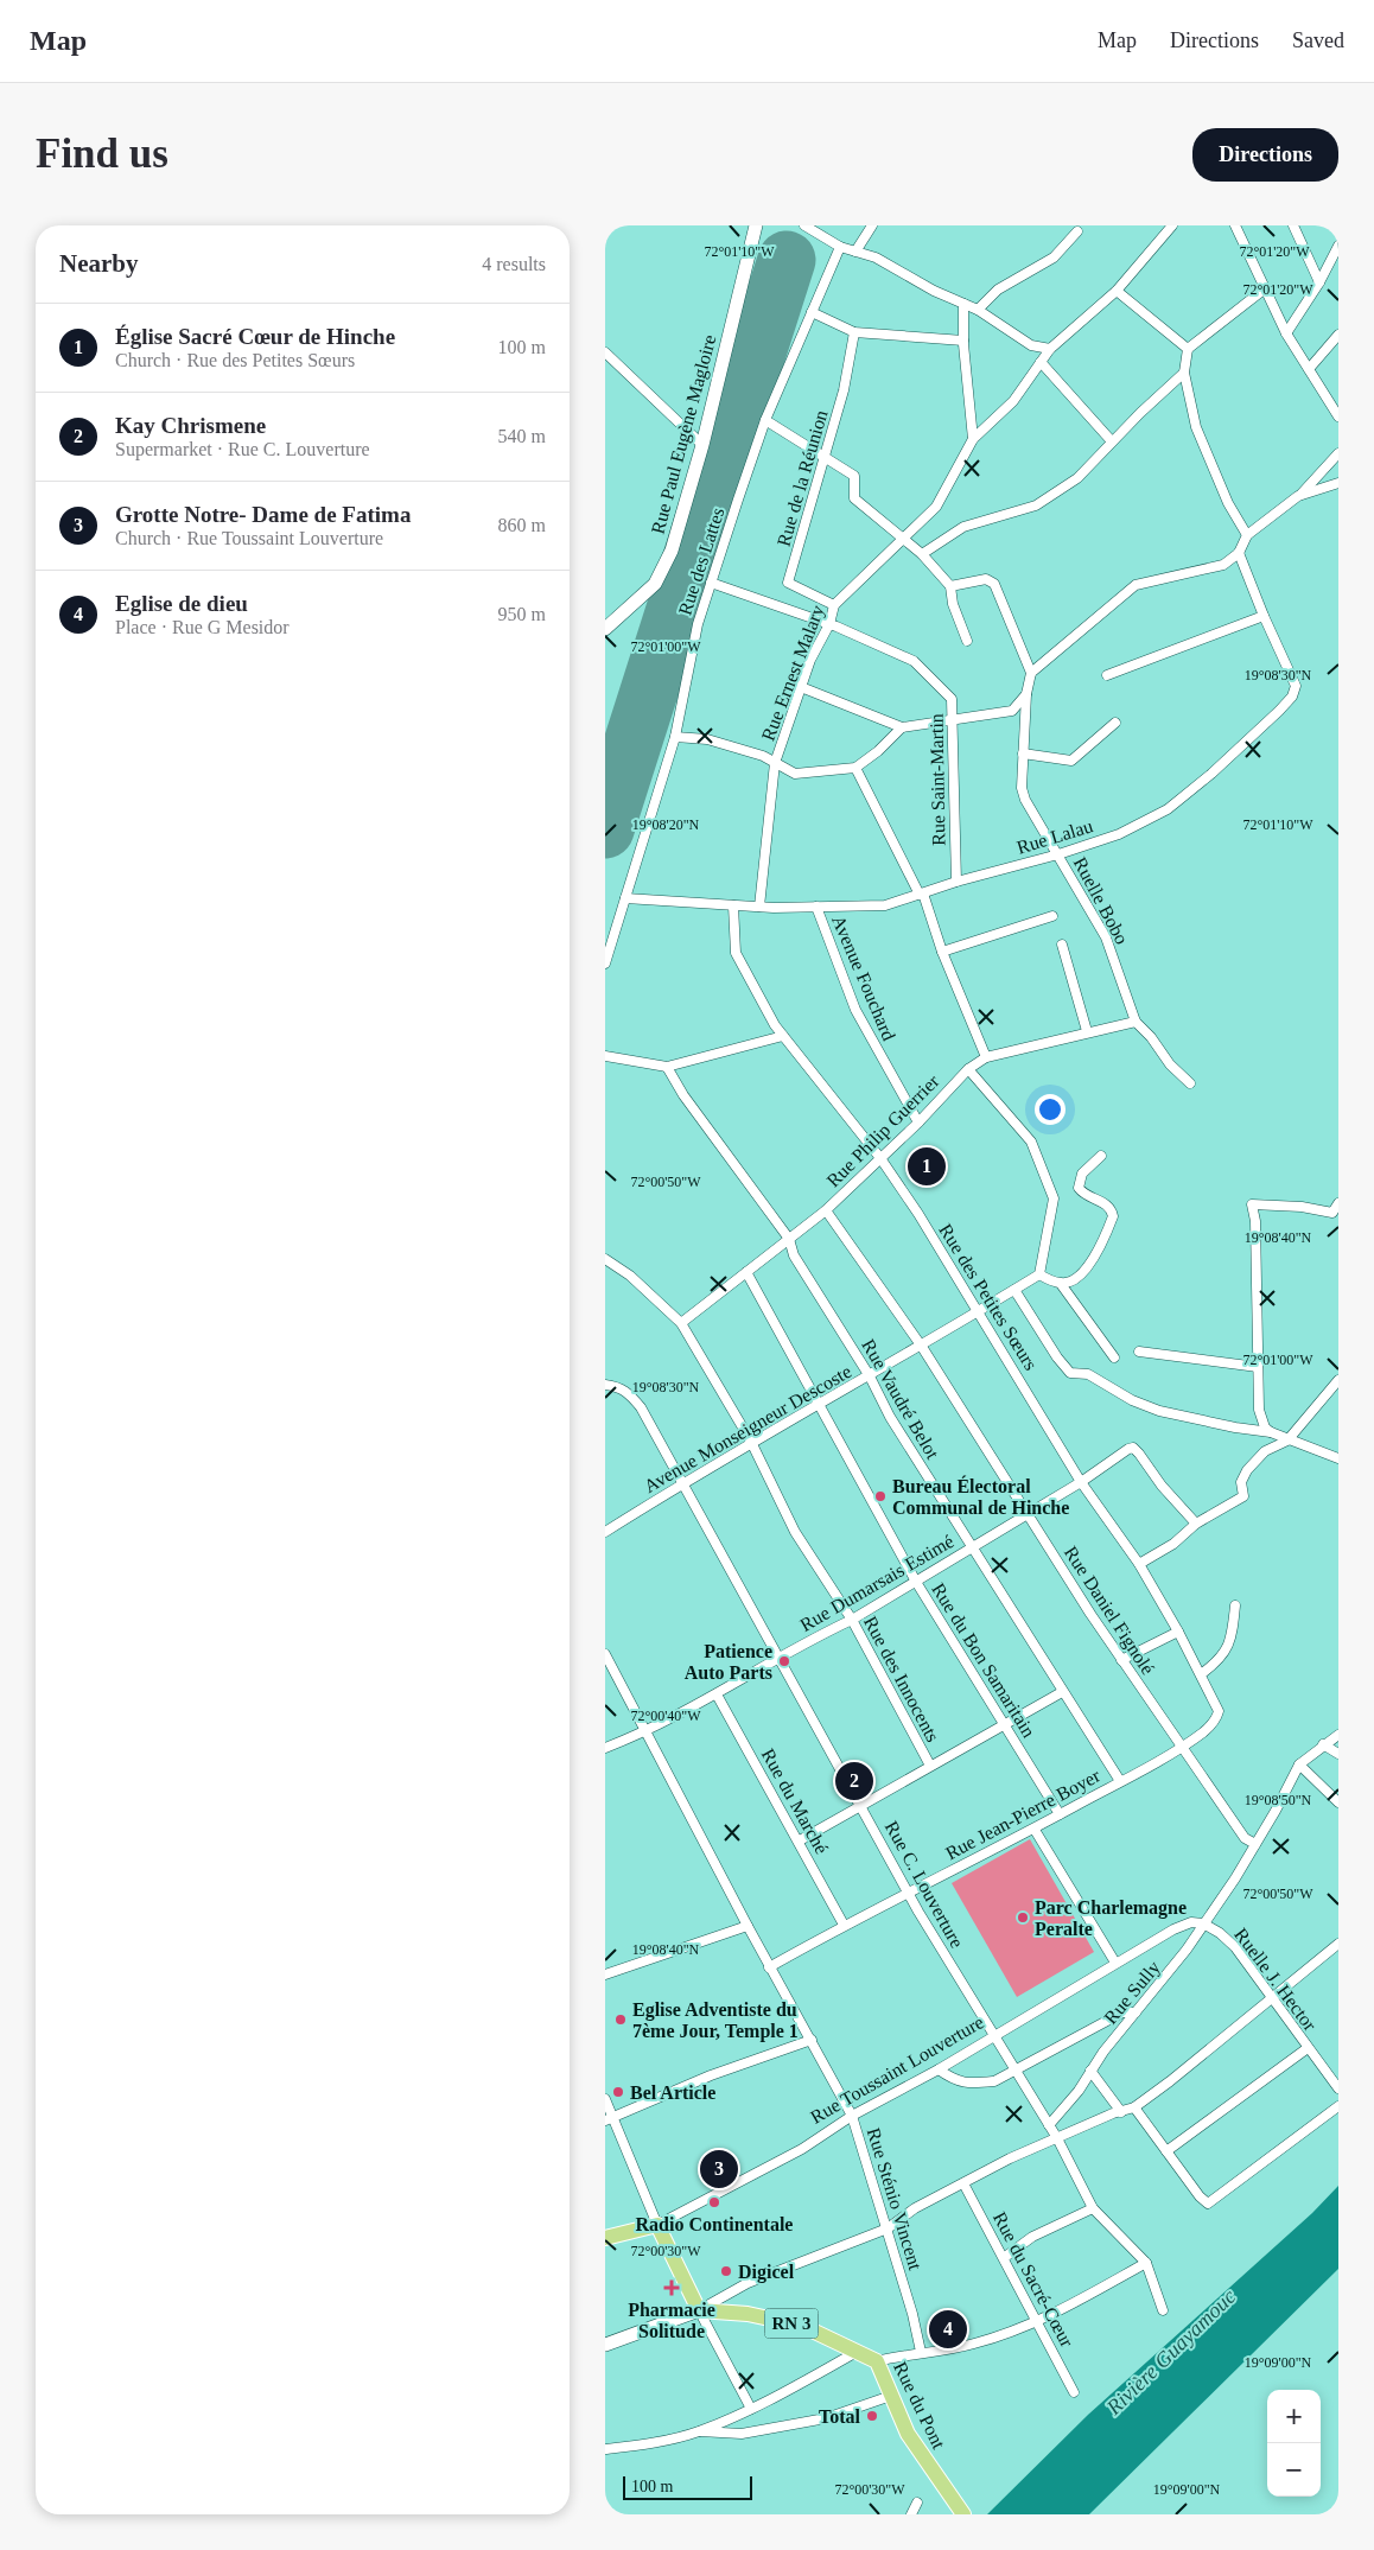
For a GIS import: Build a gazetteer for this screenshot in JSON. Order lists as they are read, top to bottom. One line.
{"streets":{"main road":["Rue Paul Eugène Magloire","Rue Toussaint Louverture","RN 3","Rue du Pont"],"street":["Rue de la Réunion","Rue des Lattes","Rue Ernest Malary","Rue Saint-Martin","Rue Lalau","Ruelle Bobo","Avenue Fouchard","Rue Philip Guerrier","Rue des Petites Sœurs","Rue Vaudré Belot","Avenue Monseigneur Descoste","Rue Dumarsais Estimé","Rue Daniel Fignolé","Rue du Bon Samaritain","Rue des Innocents","Rue du Marché","Rue Jean-Pierre Boyer","Rue C. Louverture","Ruelle J. Hector","Rue Sully","Rue Sténio Vincent","Rue du Sacré-Cœur"]},"crossings":[["Rue de la Réunion","Rue Ernest Malary"],["Rue des Lattes","Rue Saint-Martin"],["Rue des Lattes","Rue Lalau"],["Rue Ernest Malary","Rue Saint-Martin"],["Rue Ernest Malary","Rue Lalau"],["Rue Saint-Martin","Rue Lalau"],["Rue Lalau","Ruelle Bobo"],["Rue Lalau","Avenue Fouchard"],["Rue Lalau","Rue des Petites Sœurs"],["Ruelle Bobo","Rue Philip Guerrier"],["Avenue Fouchard","Rue Philip Guerrier"],["Rue Philip Guerrier","Rue des Petites Sœurs"],["Rue Philip Guerrier","Rue Vaudré Belot"],["Rue Philip Guerrier","Rue Daniel Fignolé"],["Rue Philip Guerrier","Rue du Bon Samaritain"],["Rue Philip Guerrier","Rue des Innocents"],["Rue des Petites Sœurs","Avenue Monseigneur Descoste"],["Rue des Petites Sœurs","Rue Dumarsais Estimé"],["Rue des Petites Sœurs","Rue Jean-Pierre Boyer"],["Rue Vaudré Belot","Avenue Monseigneur Descoste"],["Rue Vaudré Belot","Rue Dumarsais Estimé"],["Rue Vaudré Belot","Rue Jean-Pierre Boyer"],["Avenue Monseigneur Descoste","Rue Daniel Fignolé"],["Avenue Monseigneur Descoste","Rue du Bon Samaritain"],["Avenue Monseigneur Descoste","Rue des Innocents"],["Avenue Monseigneur Descoste","Rue C. Louverture"],["Rue Dumarsais Estimé","Rue Daniel Fignolé"],["Rue Dumarsais Estimé","Rue du Bon Samaritain"],["Rue Dumarsais Estimé","Rue des Innocents"],["Rue Dumarsais Estimé","Rue du Marché"],["Rue Dumarsais Estimé","Rue C. Louverture"],["Rue Dumarsais Estimé","Rue Sténio Vincent"],["Rue Daniel Fignolé","Rue Jean-Pierre Boyer"],["Rue Daniel Fignolé","Rue Sully"],["Rue du Bon Samaritain","Rue Jean-Pierre Boyer"],["Rue du Marché","Rue Jean-Pierre Boyer"],["Rue Jean-Pierre Boyer","Rue C. Louverture"],["Rue Jean-Pierre Boyer","Rue Sténio Vincent"],["Rue C. Louverture","Rue Sully"],["Rue C. Louverture","Rue Toussaint Louverture"],["Ruelle J. Hector","Rue Sully"],["Ruelle J. Hector","Rue Toussaint Louverture"],["Rue Sully","Rue Toussaint Louverture"],["Rue Toussaint Louverture","Rue Sténio Vincent"]],"water":["Rivière Guayamouc"],"places":{"other":["Bureau Électoral Communal de Hinche","Patience Auto Parts","Parc Charlemagne Peralte","Eglise Adventiste du 7ème Jour, Temple 1","Bel Article","Radio Continentale","Digicel","Total"],"health":["Pharmacie Solitude"]},"scale_bar":"100 m","page":{"header":"Map","nav":["Map","Directions","Saved"],"buttons":"Directions","title":"Find us","heading":["Nearby","4 results"],"list":[{"mark":"1","name":"Église Sacré Cœur de Hinche","note":"Church · Rue des Petites Sœurs","value":"100 m"},{"mark":"2","name":"Kay Chrismene","note":"Supermarket · Rue C. Louverture","value":"540 m"},{"mark":"3","name":"Grotte Notre- Dame de Fatima","note":"Church · Rue Toussaint Louverture","value":"860 m"},{"mark":"4","name":"Eglise de dieu","note":"Place · Rue G Mesidor","value":"950 m"}],"pins":["1","2","3","4"],"map_buttons":["+","−"],"scale":"100 m"},"coordinates":["72°01'10\"W","72°01'20\"W","72°01'00\"W","19°08'30\"N","19°08'20\"N","72°00'50\"W","19°08'40\"N","72°00'40\"W","19°08'50\"N","72°00'30\"W","19°09'00\"N"]}
